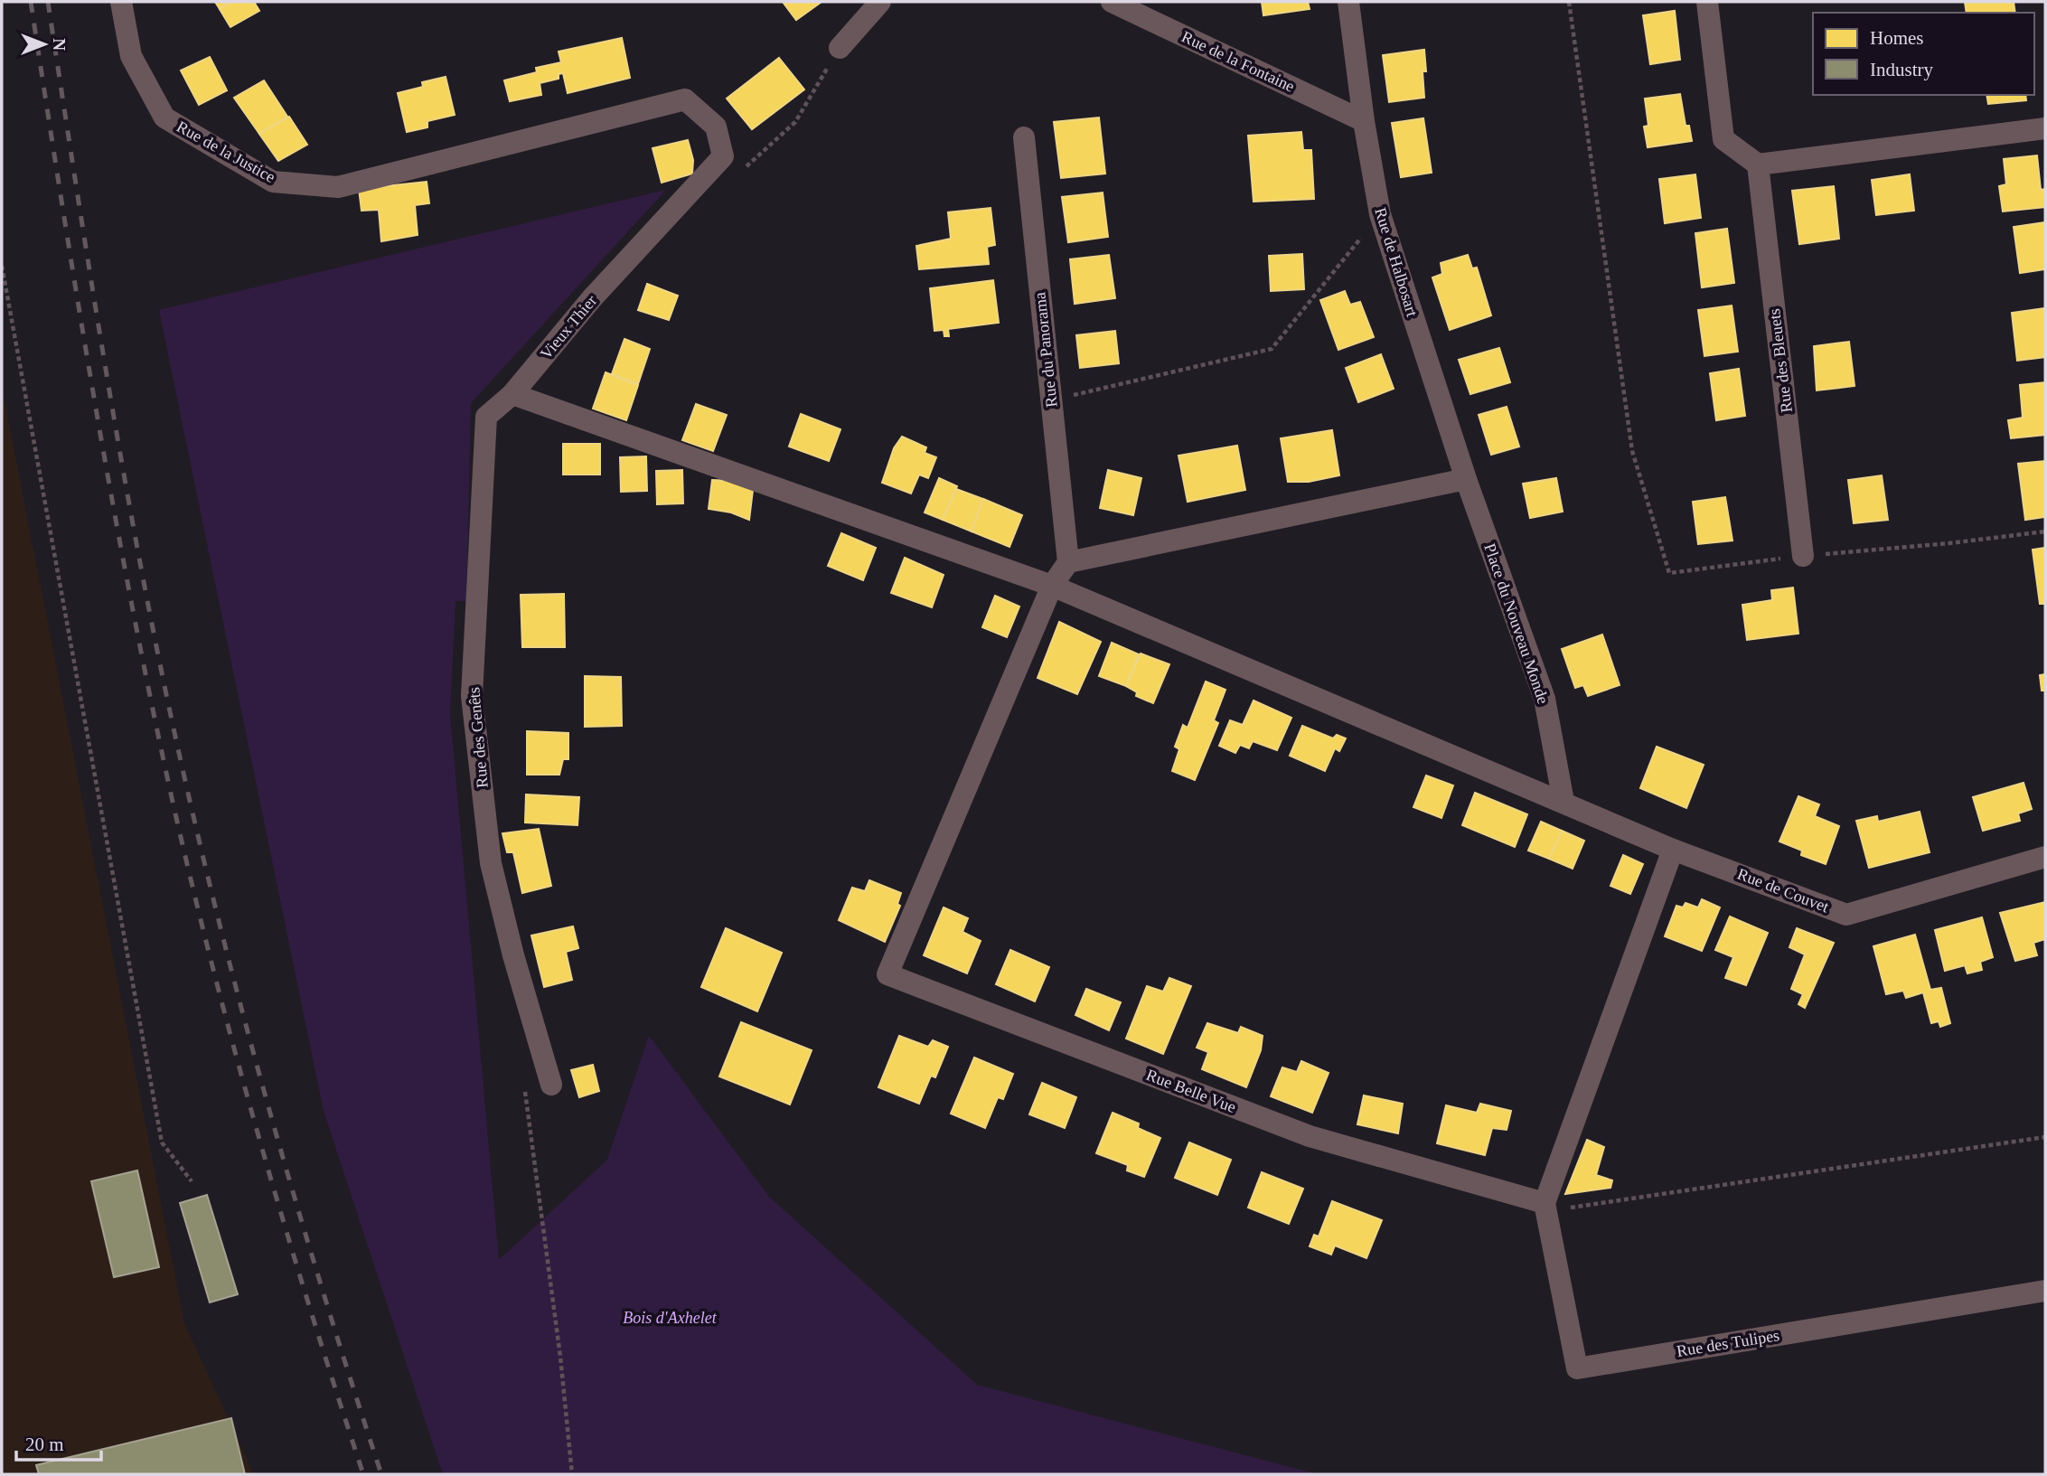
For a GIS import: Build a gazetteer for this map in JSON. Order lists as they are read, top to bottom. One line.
{"streets":{"street":["Rue de la Fontaine","Rue de la Justice","Rue de Halbosart","Vieux Thier","Rue du Panorama","Rue des Bleuets","Place du Nouveau Monde","Rue des Genêts","Rue de Couvet","Rue Belle Vue","Rue des Tulipes"]},"crossings":[["Rue de la Fontaine","Rue de Halbosart"],["Rue de la Justice","Vieux Thier"],["Rue de Halbosart","Place du Nouveau Monde"],["Vieux Thier","Rue des Genêts"],["Place du Nouveau Monde","Rue de Couvet"],["Rue Belle Vue","Rue des Tulipes"]],"parks":["Bois d'Axhelet"],"legend":["Homes","Industry"],"scale_bar":"20 m","north":"right"}
